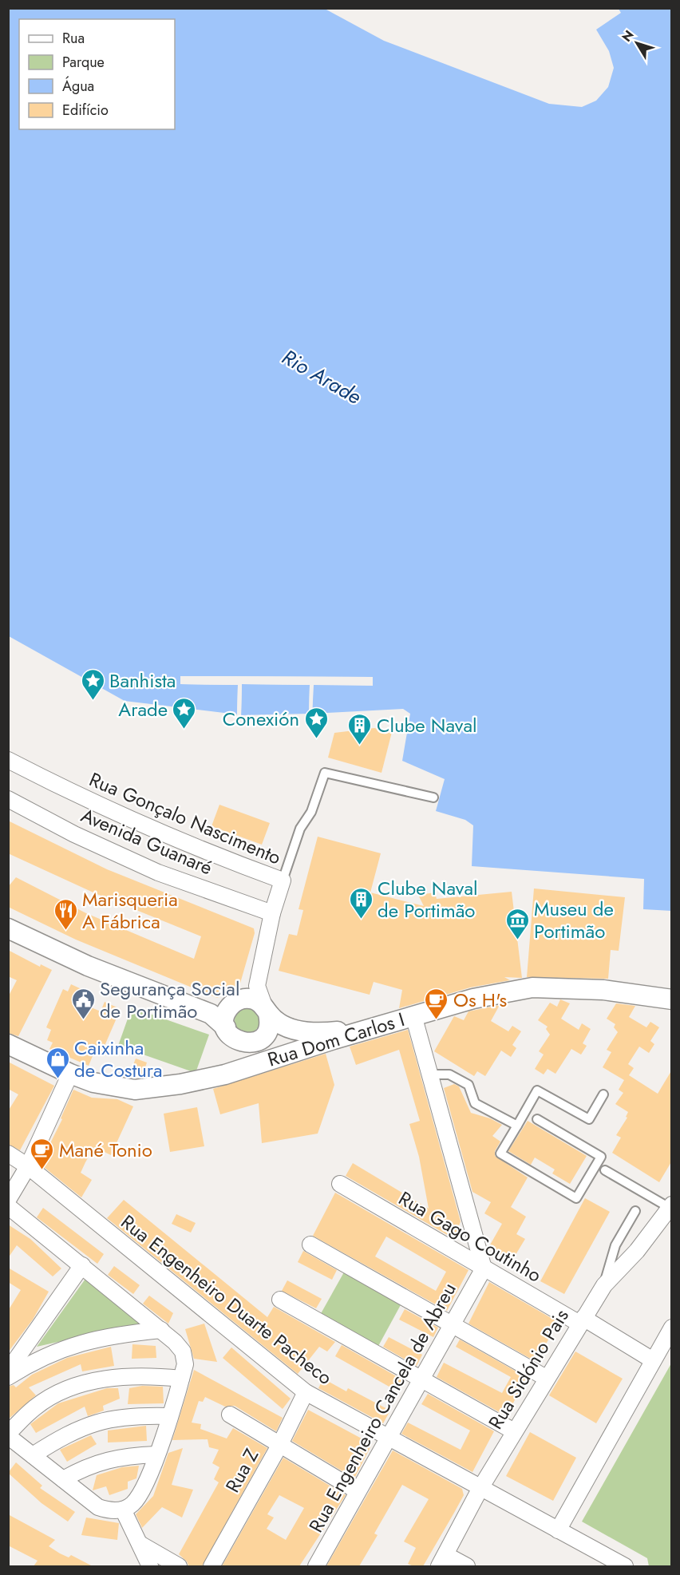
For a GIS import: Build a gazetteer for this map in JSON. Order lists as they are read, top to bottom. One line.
{"streets":{"street":["Rua Gonçalo Nascimento","Avenida Guanaré","Rua Dom Carlos I","Rua Gago Coutinho","Rua Engenheiro Duarte Pacheco","Rua Sidónio Pais","Rua Engenheiro Cancela de Abreu","Rua Z"]},"crossings":[["Rua Gonçalo Nascimento","Avenida Guanaré"],["Rua Gago Coutinho","Rua Sidónio Pais"],["Rua Gago Coutinho","Rua Engenheiro Cancela de Abreu"],["Rua Engenheiro Duarte Pacheco","Rua Sidónio Pais"],["Rua Engenheiro Duarte Pacheco","Rua Engenheiro Cancela de Abreu"],["Rua Engenheiro Duarte Pacheco","Rua Z"]],"water":["Rio Arade"],"places":{"place":["Banhista","Arade","Conexión"],"building":["Clube Naval","Clube Naval de Portimão"],"restaurant":["Marisqueria A Fábrica"],"museum":["Museu de Portimão"],"public building":["Segurança Social de Portimão"],"cafe":["Os H's","Mané Tonio"],"shop":["Caixinha de Costura"]},"legend":["Rua","Parque","Água","Edifício"],"north":"top left"}
